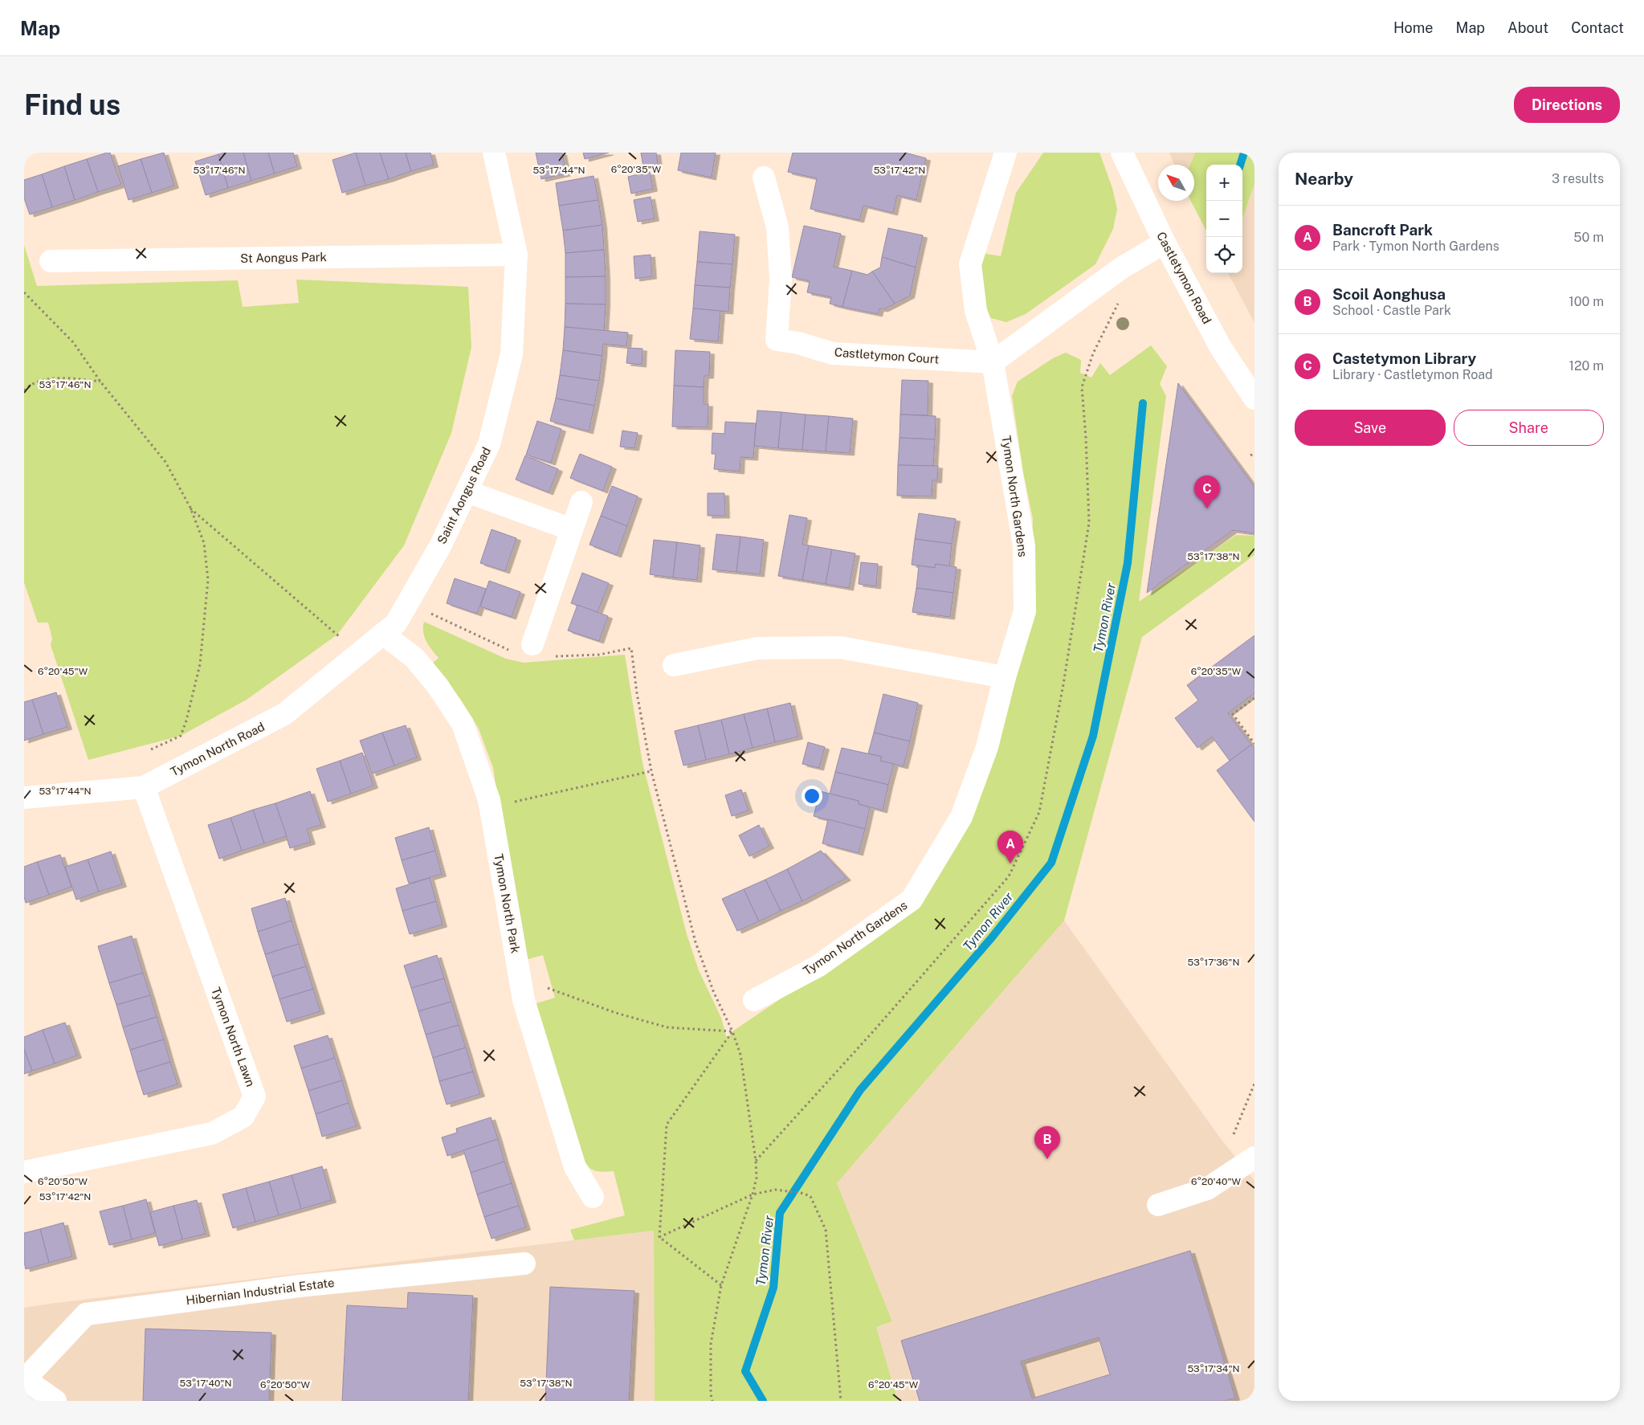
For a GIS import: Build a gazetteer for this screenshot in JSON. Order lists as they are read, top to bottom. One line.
{"streets":{"street":["St Aongus Park","Castletymon Road","Castletymon Court","Saint Aongus Road","Tymon North Gardens","Tymon North Road","Tymon North Park","Tymon North Lawn","Hibernian Industrial Estate"]},"crossings":[["St Aongus Park","Saint Aongus Road"],["Castletymon Court","Tymon North Gardens"],["Saint Aongus Road","Tymon North Road"],["Saint Aongus Road","Tymon North Park"],["Tymon North Road","Tymon North Park"],["Tymon North Road","Tymon North Lawn"]],"water":["Tymon River"],"north":"top left","page":{"header":"Map","nav":["Home","Map","About","Contact"],"buttons":["Directions",["Save","Share"]],"title":"Find us","heading":["Nearby","3 results"],"map_buttons":["+","−"],"list":[{"mark":"A","name":"Bancroft Park","note":"Park · Tymon North Gardens","value":"50 m"},{"mark":"B","name":"Scoil Aonghusa","note":"School · Castle Park","value":"100 m"},{"mark":"C","name":"Castetymon Library","note":"Library · Castletymon Road","value":"120 m"}],"pins":["C","A","B"]},"coordinates":["6°20'35\"W","53°17'46\"N","53°17'44\"N","53°17'42\"N","53°17'38\"N","6°20'45\"W","53°17'36\"N","6°20'40\"W","6°20'50\"W","53°17'34\"N","53°17'40\"N"]}
